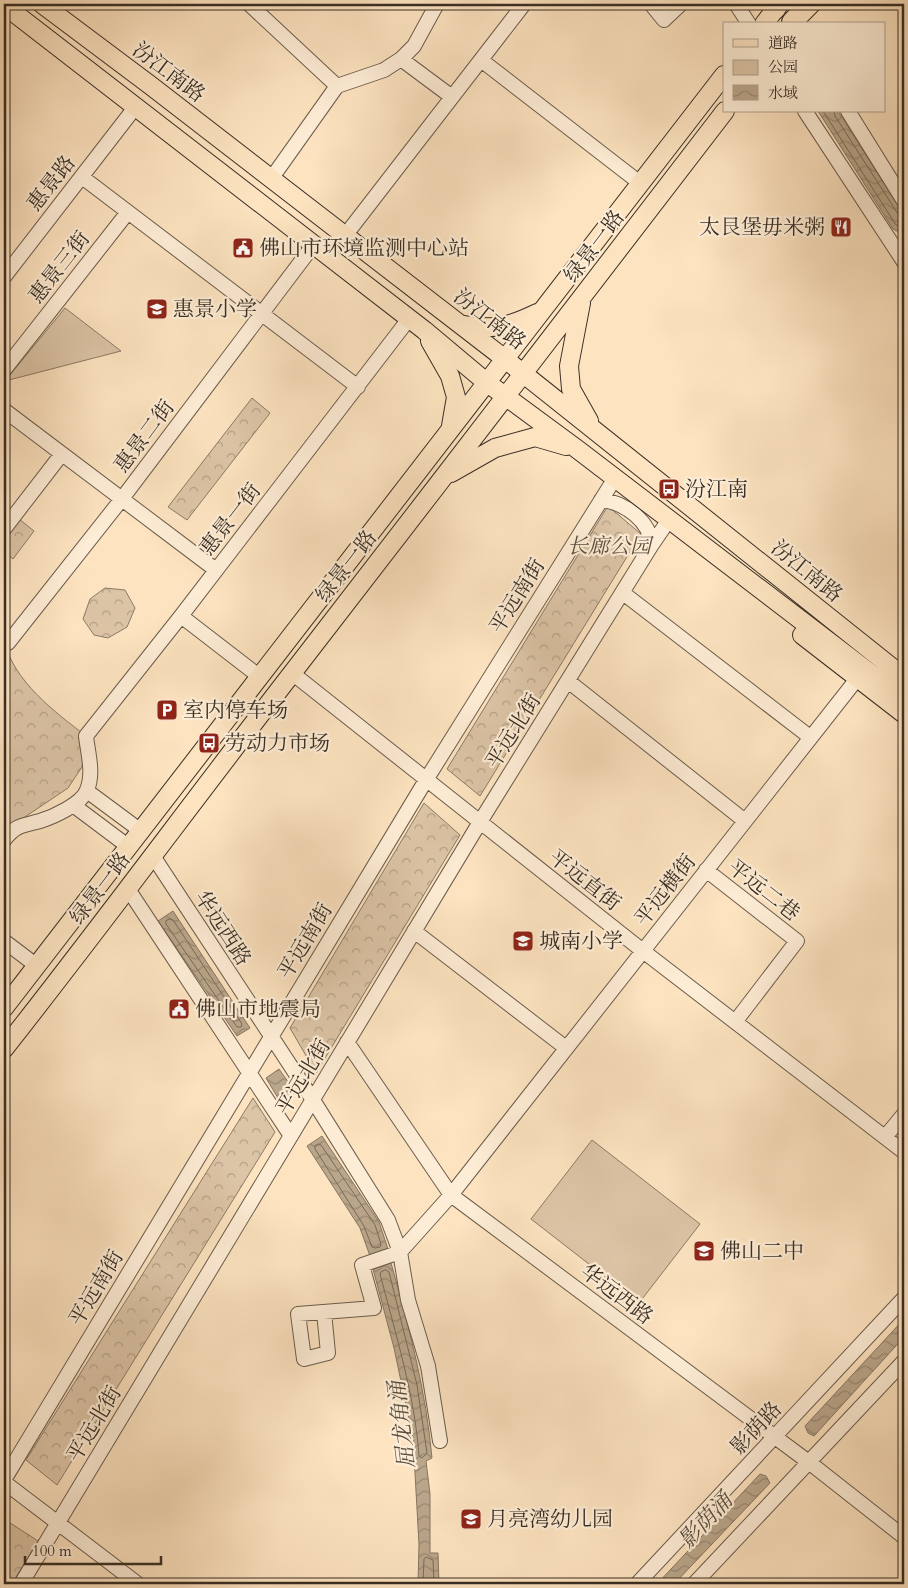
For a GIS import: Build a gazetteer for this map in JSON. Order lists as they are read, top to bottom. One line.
{"streets":{"main road":["汾江南路","绿景一路"],"street":["惠景路","惠景三街","惠景二街","惠景一街","平远南街","平远北街","平远直街","平远横街","平远二巷","华远西路","影荫路"]},"crossings":[["汾江南路","绿景一路"],["汾江南路","平远南街"],["汾江南路","平远横街"],["绿景一路","平远直街"],["绿景一路","华远西路"],["平远南街","平远直街"],["平远南街","华远西路"],["平远北街","平远直街"],["平远北街","华远西路"],["平远直街","平远横街"],["平远直街","平远二巷"],["平远横街","平远二巷"],["平远横街","华远西路"],["华远西路","影荫路"]],"water":["屈龙角涌","影荫涌"],"parks":["长廊公园"],"places":{"restaurant":["太艮堡毋米粥"],"public building":["佛山市环境监测中心站","佛山市地震局"],"school or university":["惠景小学","城南小学","佛山二中","月亮湾幼儿园"],"bus stop":["汾江南","劳动力市场"],"parking":["室内停车场"]},"legend":["道路","公园","水域"],"scale_bar":"100 m"}
